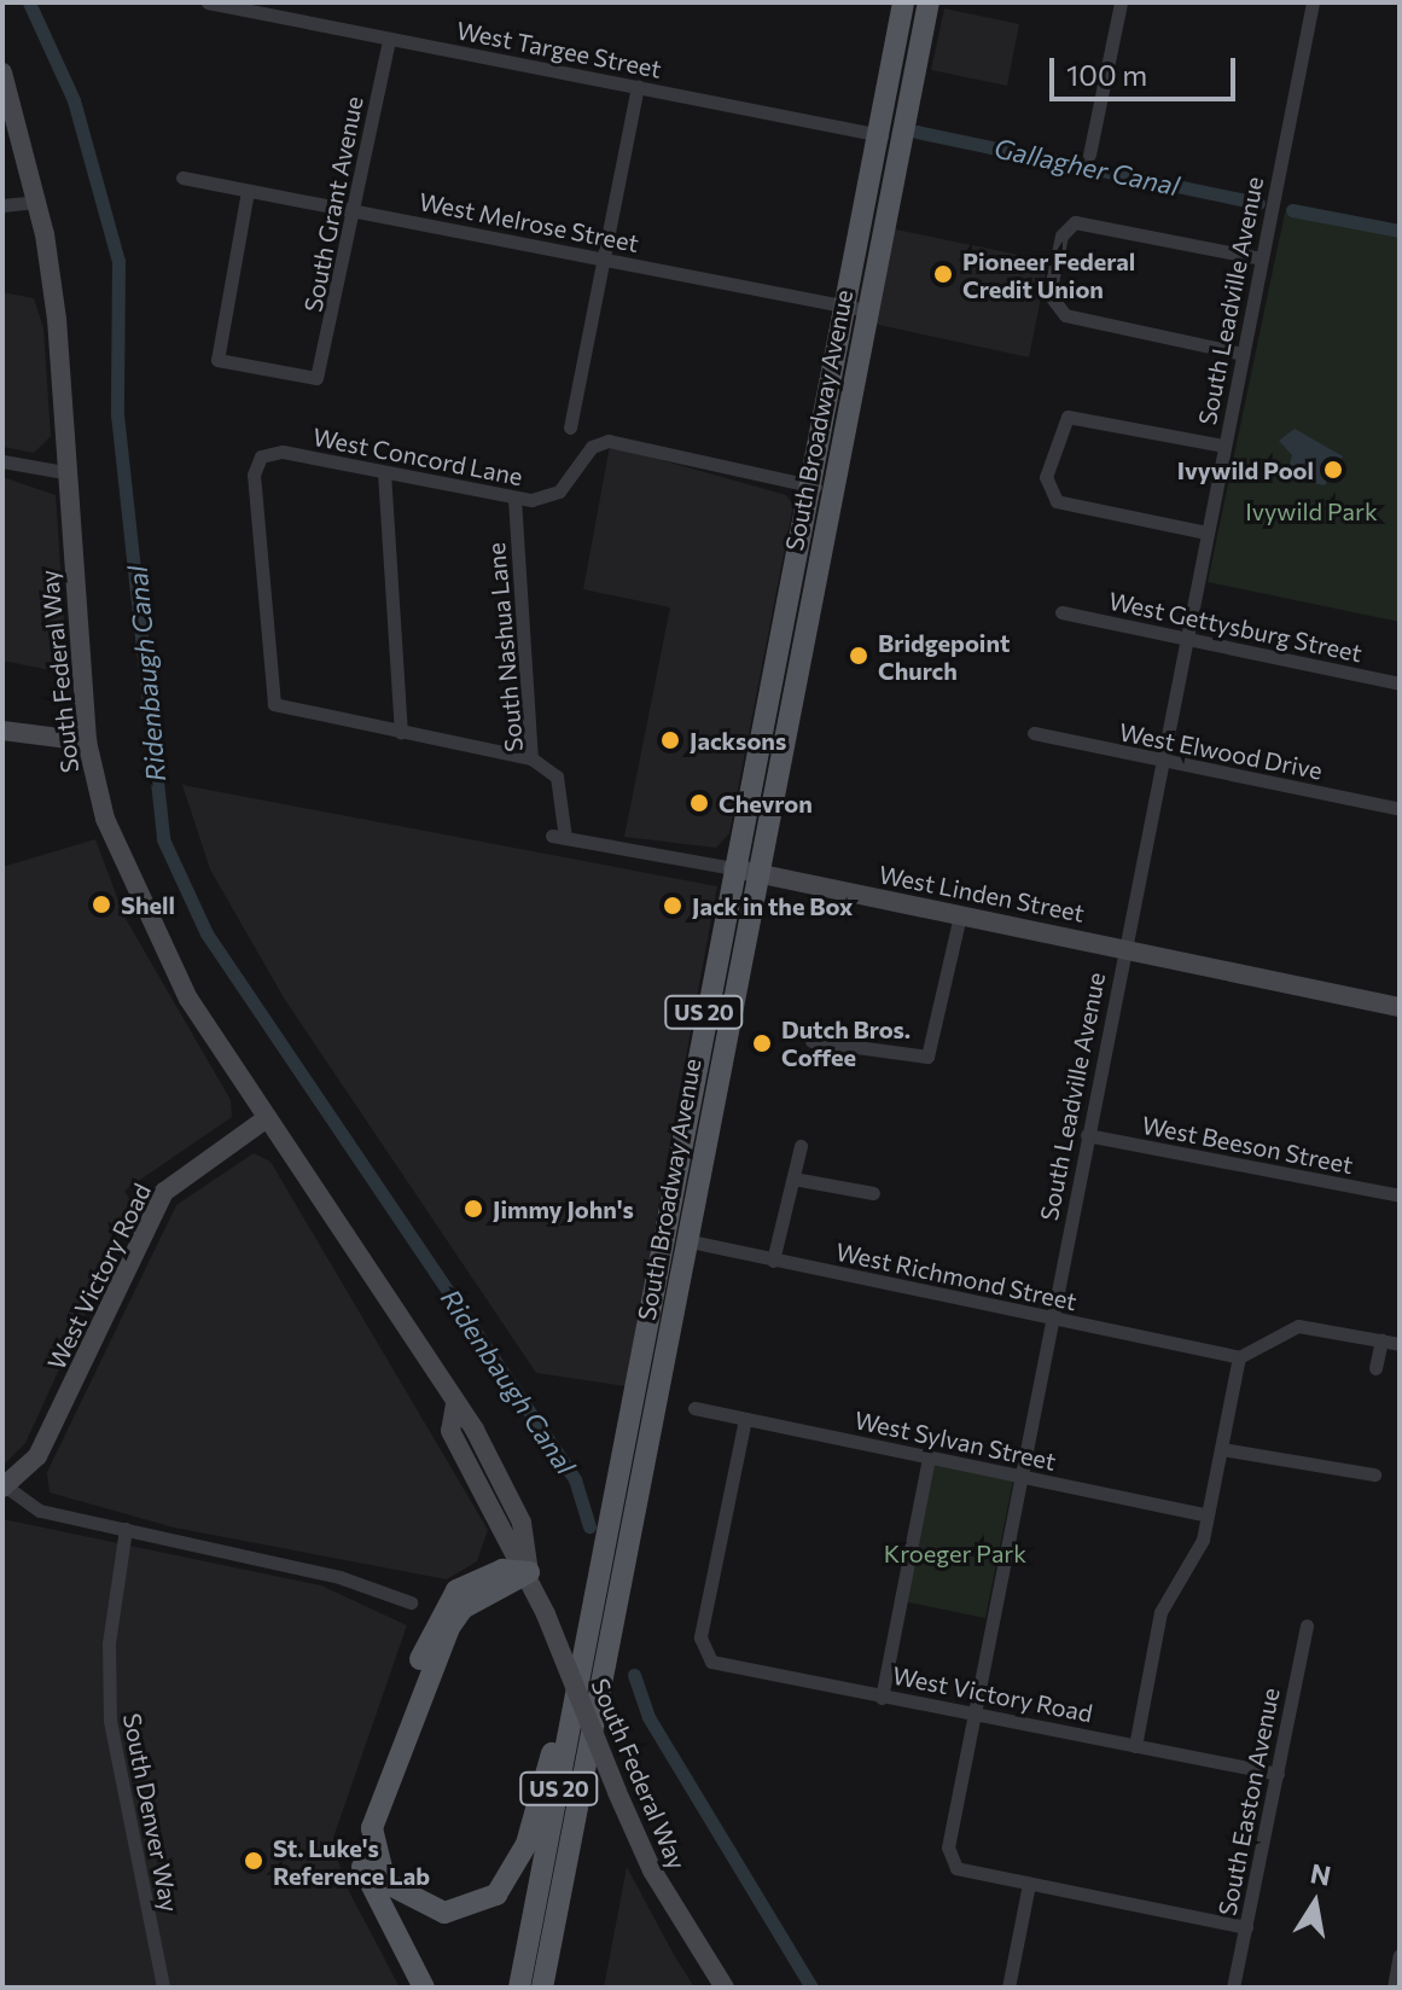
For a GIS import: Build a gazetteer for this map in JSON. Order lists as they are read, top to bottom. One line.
{"streets":{"main road":["South Broadway Avenue","South Federal Way","West Linden Street","US 20","West Victory Road"],"street":["West Targee Street","South Grant Avenue","West Melrose Street","South Leadville Avenue","West Concord Lane","West Gettysburg Street","South Nashua Lane","West Elwood Drive","West Beeson Street","West Richmond Street","West Sylvan Street","South Easton Avenue","South Denver Way"]},"crossings":[["West Targee Street","South Grant Avenue"],["West Targee Street","South Broadway Avenue"],["South Grant Avenue","West Melrose Street"],["West Melrose Street","South Broadway Avenue"],["South Leadville Avenue","West Gettysburg Street"],["South Leadville Avenue","West Elwood Drive"],["South Leadville Avenue","West Linden Street"],["South Leadville Avenue","West Beeson Street"],["South Leadville Avenue","West Victory Road"],["South Leadville Avenue","West Richmond Street"],["South Leadville Avenue","West Sylvan Street"],["South Broadway Avenue","West Concord Lane"],["South Broadway Avenue","West Linden Street"],["South Broadway Avenue","West Richmond Street"],["West Concord Lane","South Nashua Lane"],["South Nashua Lane","West Linden Street"],["South Federal Way","West Victory Road"],["West Victory Road","West Sylvan Street"],["West Victory Road","South Easton Avenue"],["West Victory Road","South Denver Way"]],"water":["Gallagher Canal","Ridenbaugh Canal"],"parks":["Ivywild Park","Kroeger Park"],"places":["Pioneer Federal Credit Union","Ivywild Pool","Bridgepoint Church","Jacksons","Chevron","Shell","Jack in the Box","Dutch Bros. Coffee","Jimmy John's","St. Luke's Reference Lab"],"scale_bar":"100 m","north":"top"}
